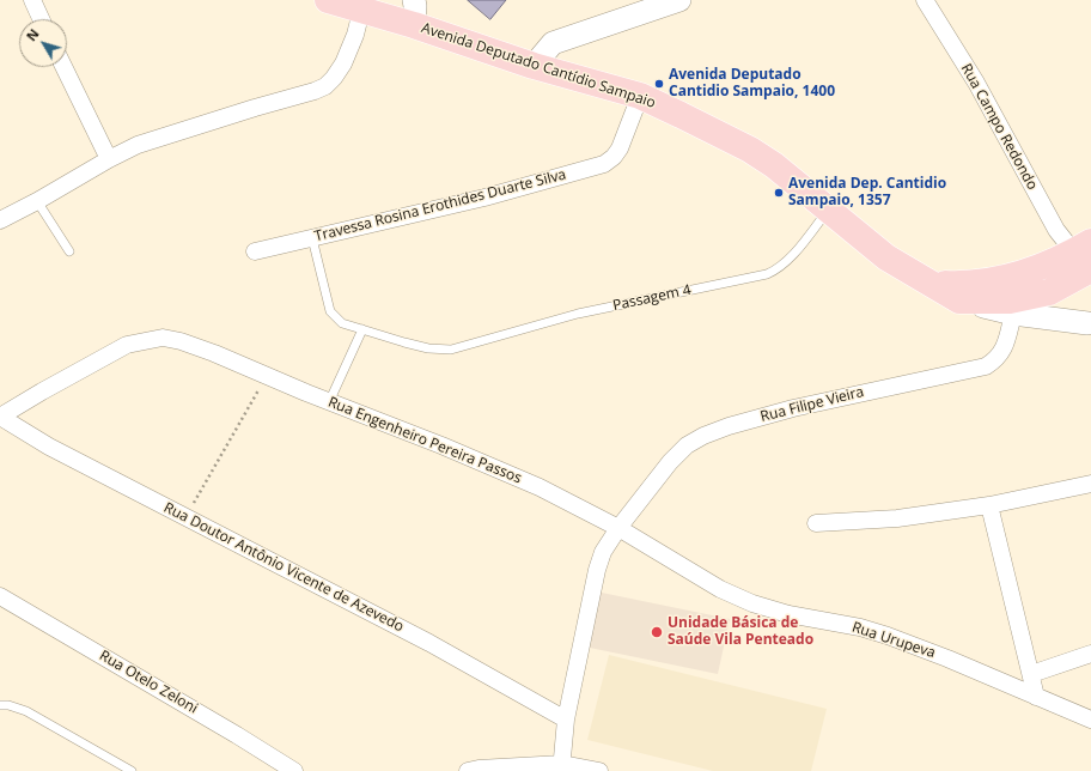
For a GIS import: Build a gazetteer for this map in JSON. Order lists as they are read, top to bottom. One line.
{"streets":{"main road":["Avenida Deputado Cantídio Sampaio"],"street":["Rua Campo Redondo","Travessa Rosina Erothides Duarte Silva","Rua Filipe Vieira","Rua Engenheiro Pereira Passos","Rua Doutor Antônio Vicente de Azevedo","Rua Urupeva","Rua Otelo Zeloni"],"lane":["Passagem 4"]},"crossings":[["Avenida Deputado Cantídio Sampaio","Rua Campo Redondo"],["Avenida Deputado Cantídio Sampaio","Travessa Rosina Erothides Duarte Silva"],["Avenida Deputado Cantídio Sampaio","Passagem 4"],["Travessa Rosina Erothides Duarte Silva","Passagem 4"],["Rua Filipe Vieira","Rua Engenheiro Pereira Passos"],["Rua Filipe Vieira","Rua Urupeva"],["Rua Engenheiro Pereira Passos","Rua Doutor Antônio Vicente de Azevedo"],["Rua Engenheiro Pereira Passos","Rua Urupeva"]],"places":["Avenida Deputado Cantidio Sampaio, 1400","Avenida Dep. Cantidio Sampaio, 1357","Unidade Básica de Saúde Vila Penteado"],"north":"top left"}
